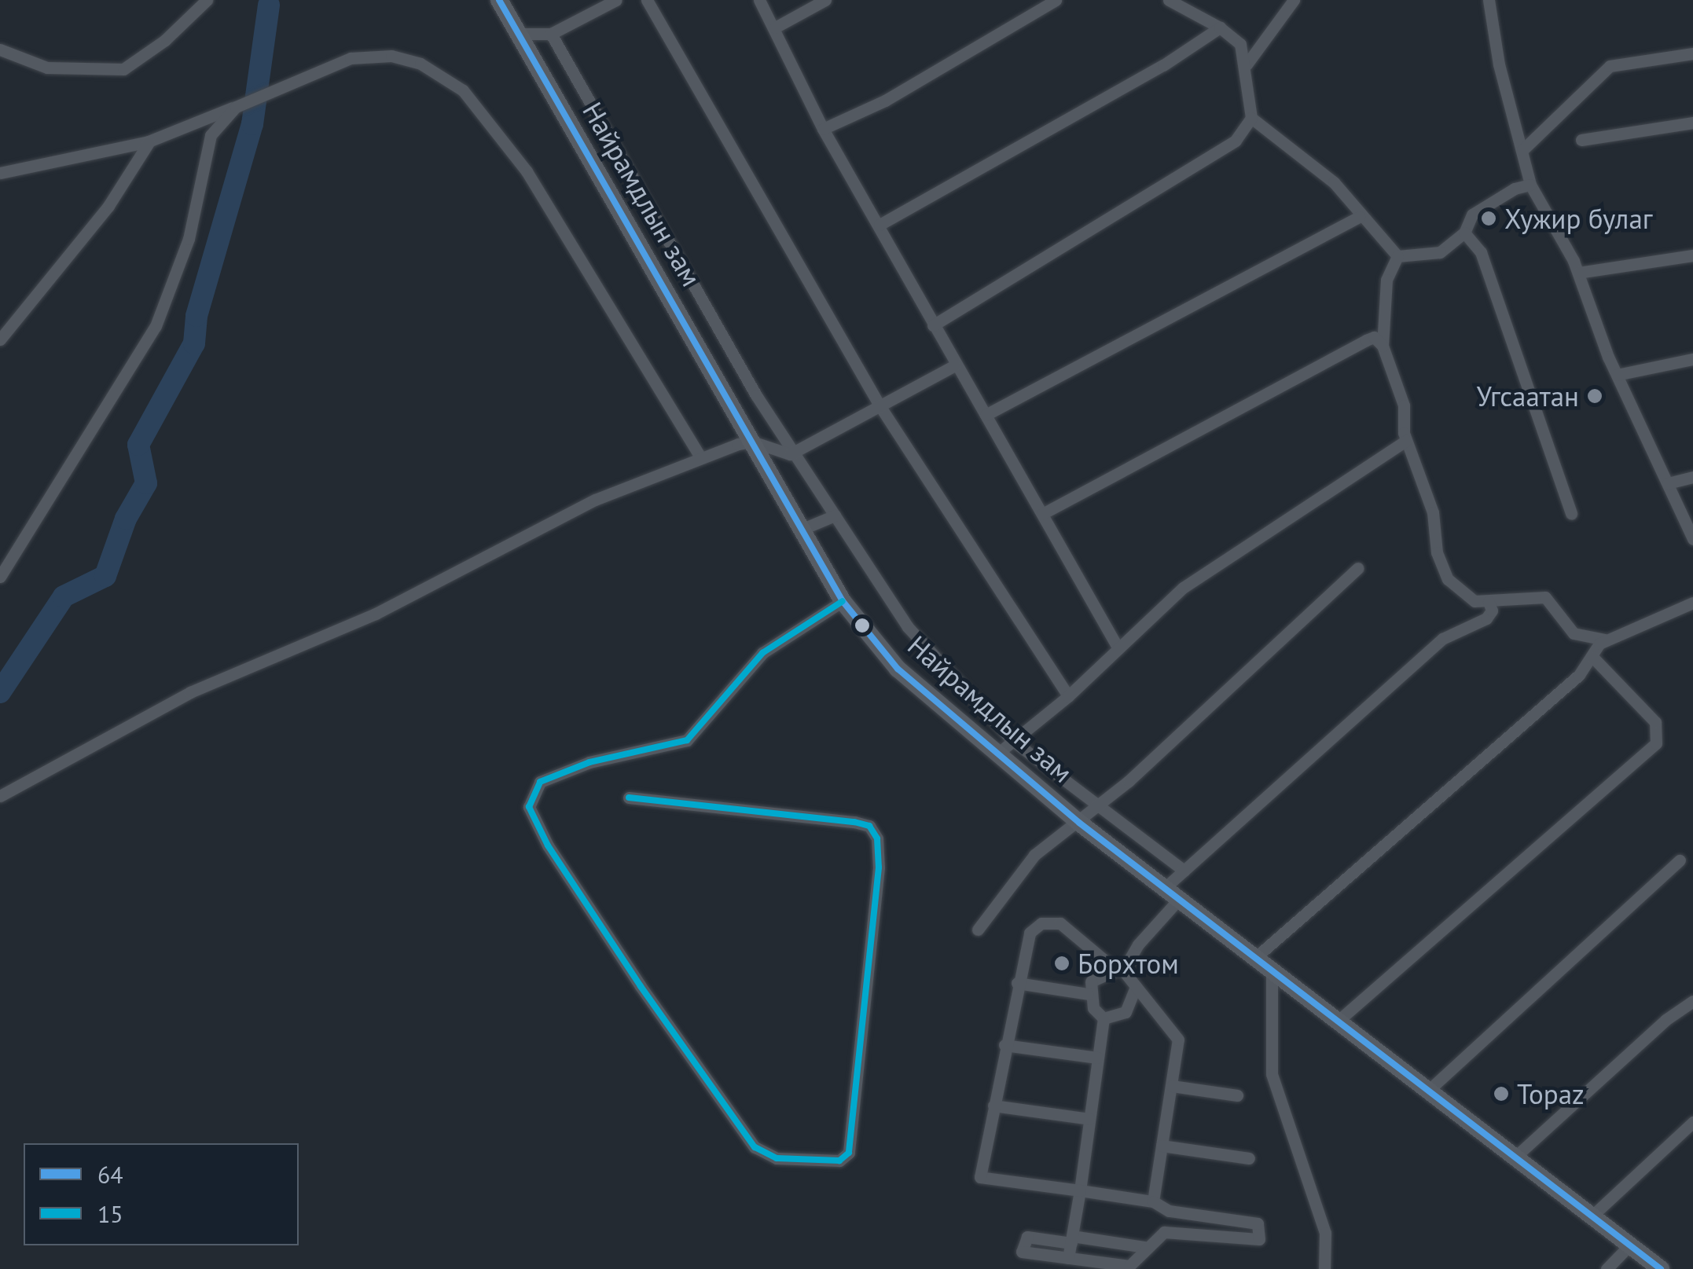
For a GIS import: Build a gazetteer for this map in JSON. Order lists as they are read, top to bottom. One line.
{"streets":{"main road":["Найрамдлын зам"]},"places":["Хужир булаг","Угсаатан","Борхтом","Topaz"],"lines":["transit line 64","transit line 15"],"legend":["64","15"]}
